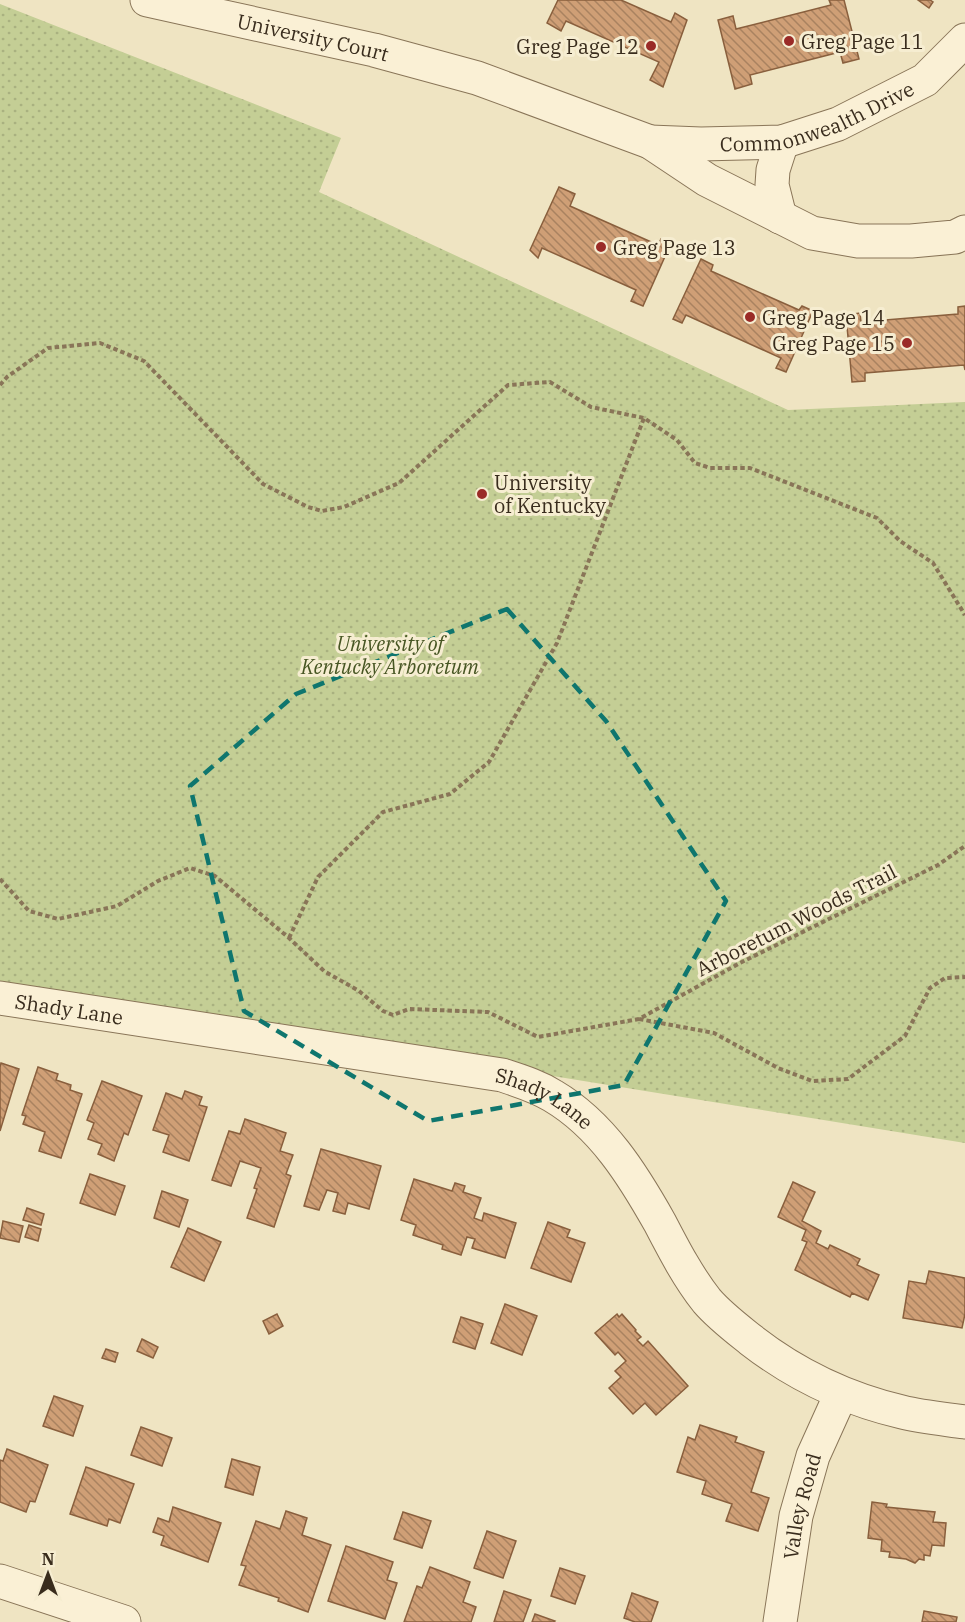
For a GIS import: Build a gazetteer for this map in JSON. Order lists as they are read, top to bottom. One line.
{"streets":{"street":["University Court","Commonwealth Drive","Shady Lane","Valley Road"],"path":["Arboretum Woods Trail"]},"crossings":[["University Court","Commonwealth Drive"],["Shady Lane","Valley Road"]],"parks":["University of Kentucky Arboretum"],"places":["Greg Page 11","Greg Page 12","Greg Page 13","Greg Page 14","Greg Page 15","University of Kentucky"],"north":"top"}
